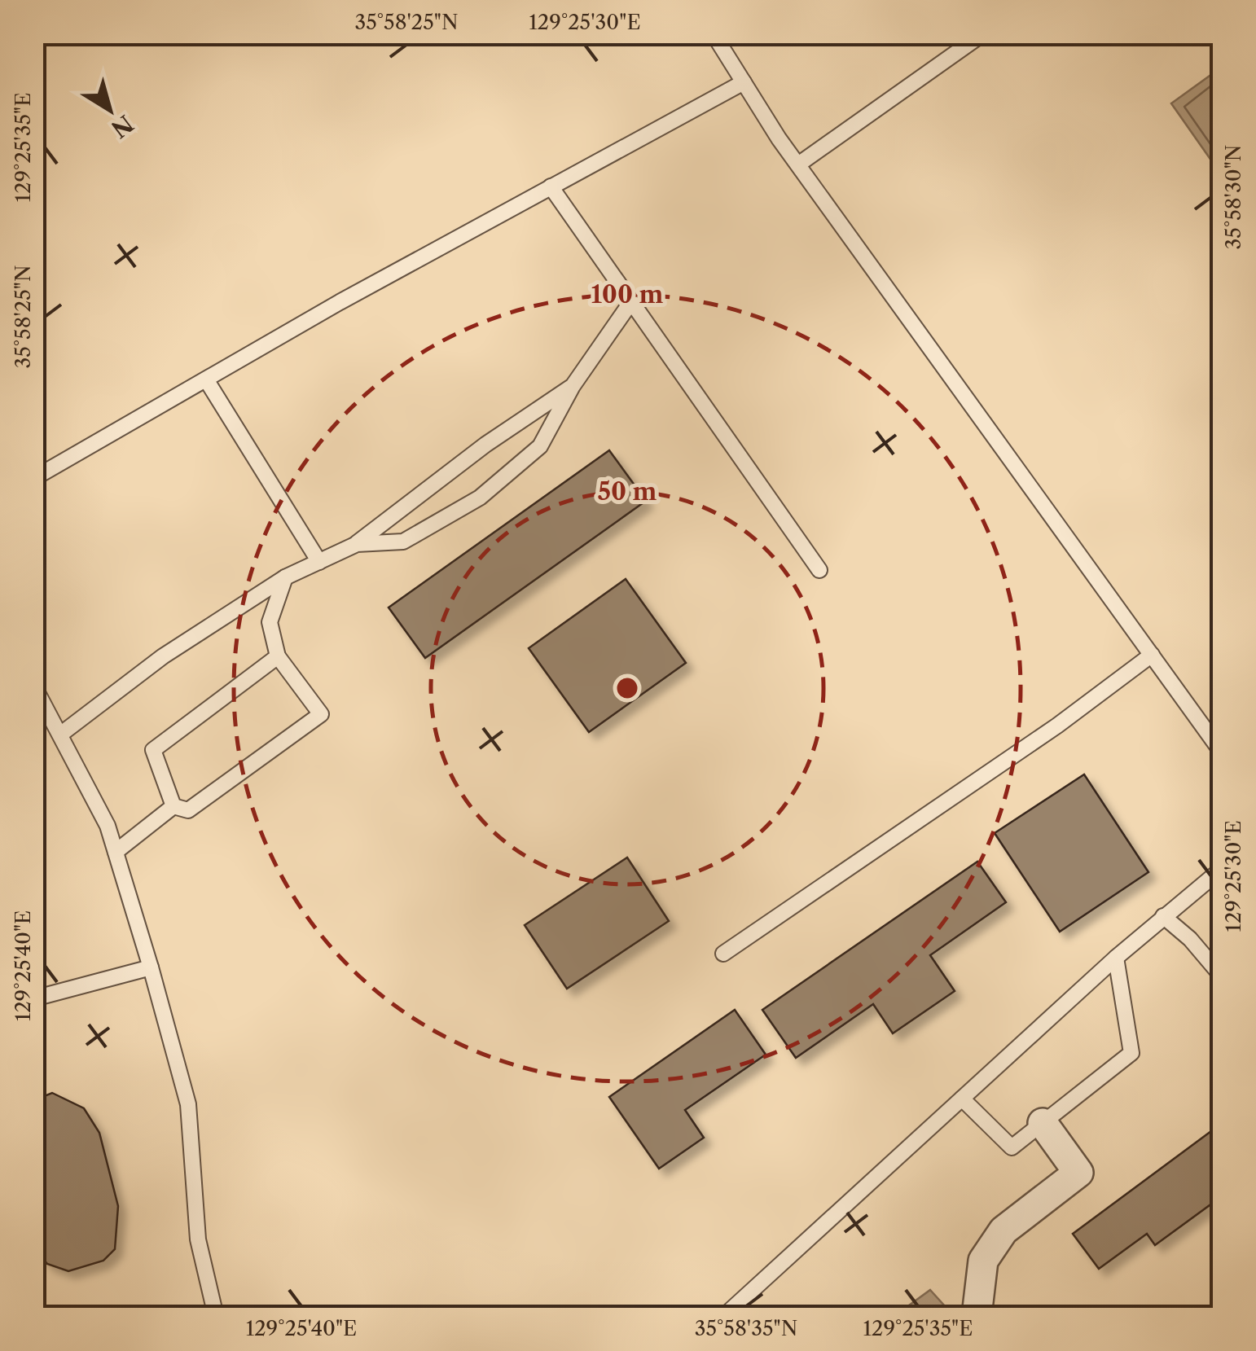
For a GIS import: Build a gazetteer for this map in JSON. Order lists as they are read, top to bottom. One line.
{"north":"bottom right","coordinates":["35°58'25\"N","129°25'30\"E","129°25'35\"E","35°58'30\"N","129°25'40\"E","35°58'35\"N"],"rings":["100 m","50 m"]}
